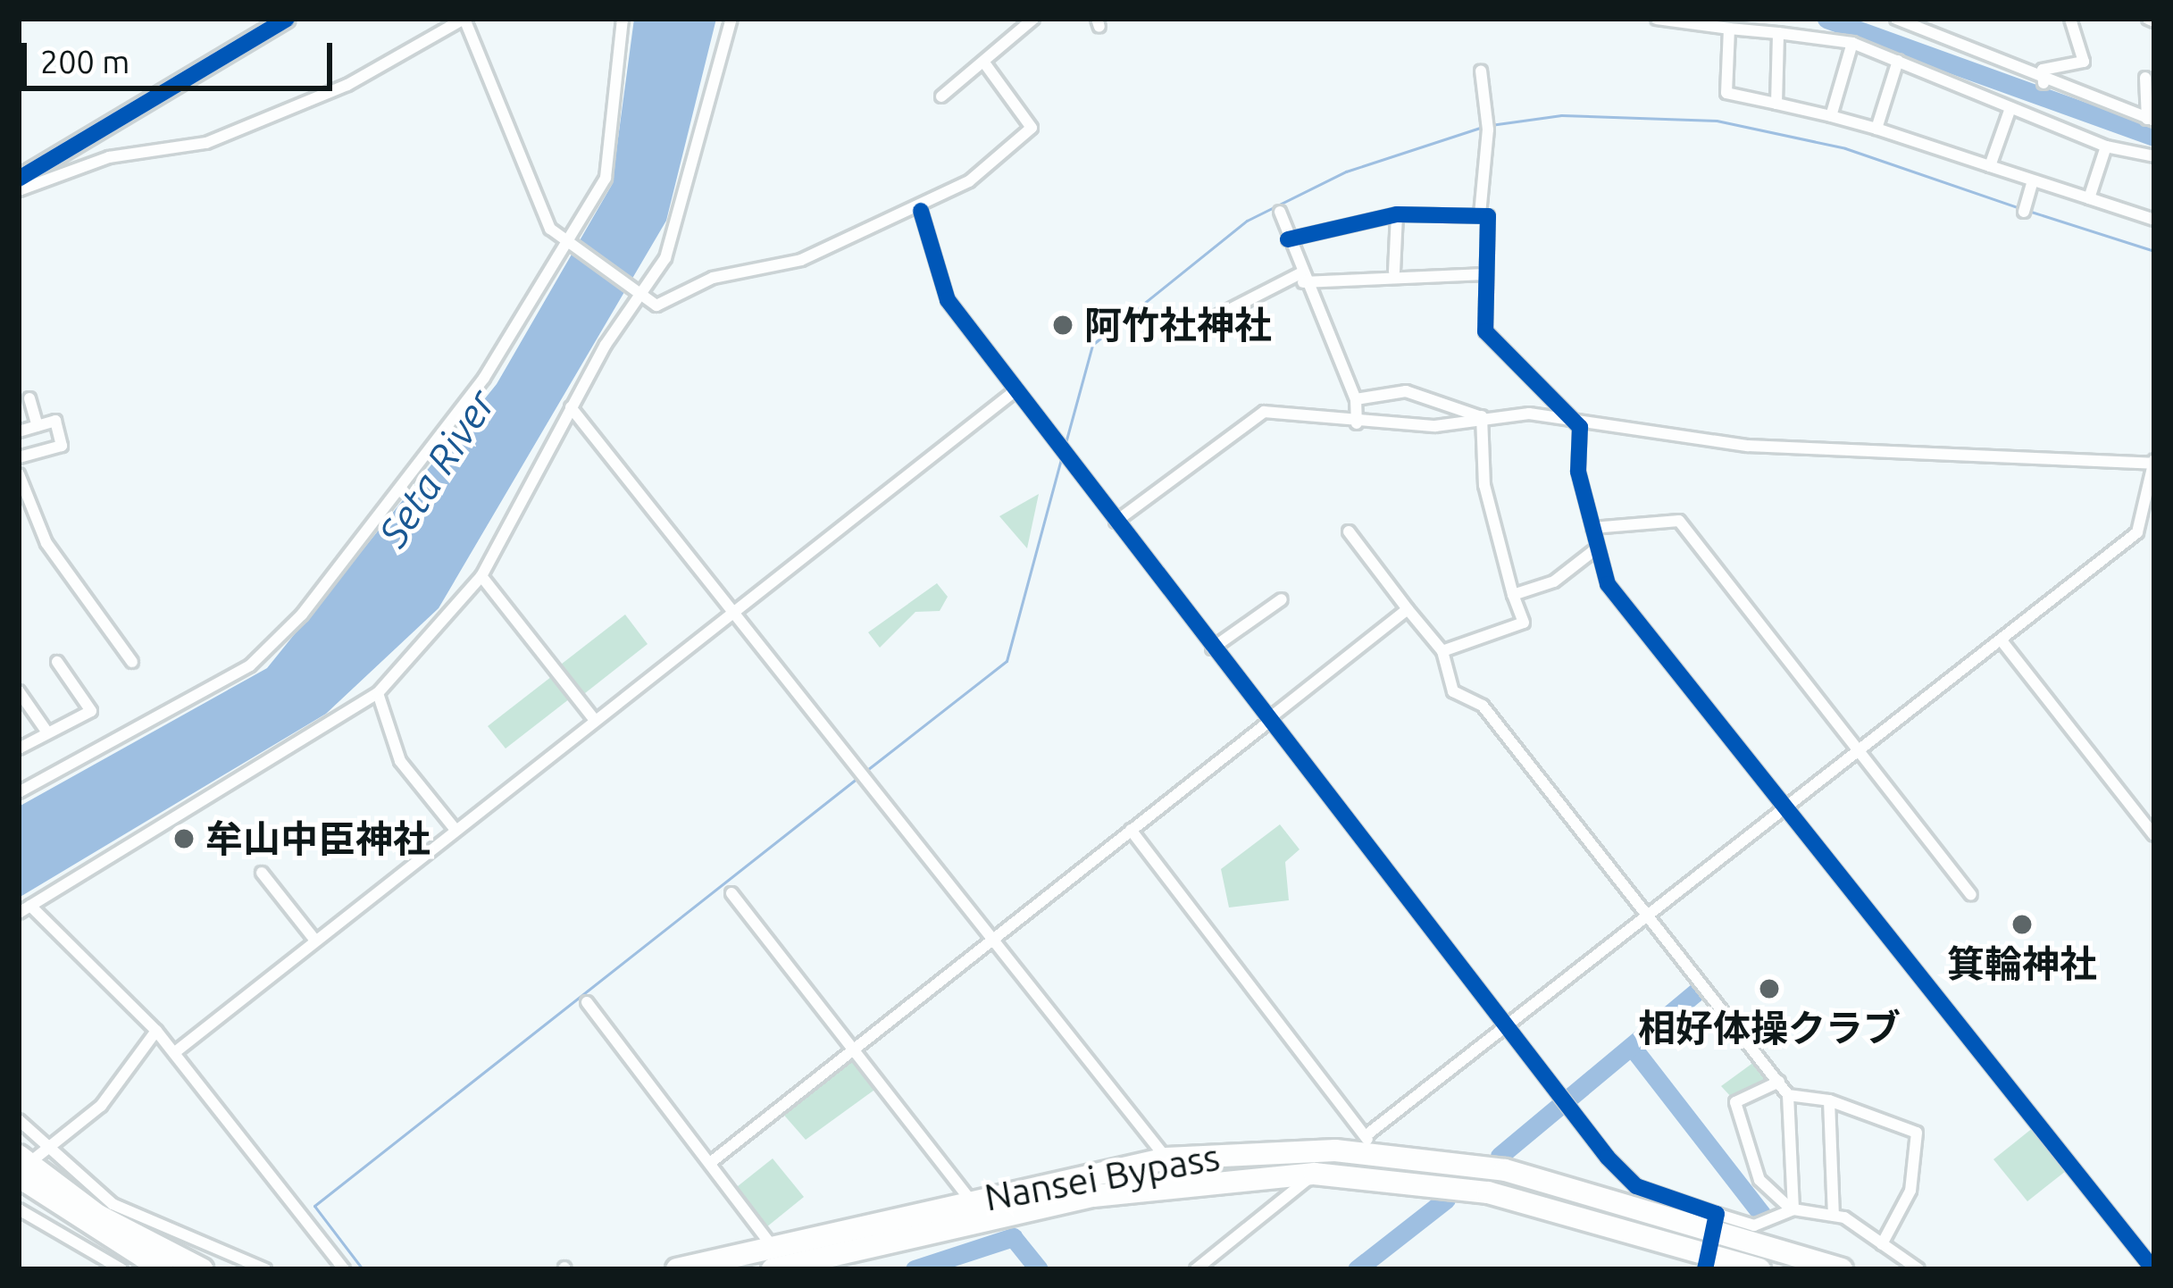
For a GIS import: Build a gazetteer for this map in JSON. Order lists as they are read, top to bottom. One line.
{"streets":{"highway":["Nansei Bypass"]},"water":["Seta River"],"places":["阿竹社神社","牟山中臣神社","箕輪神社","相好体操クラブ"],"scale_bar":"200 m"}
